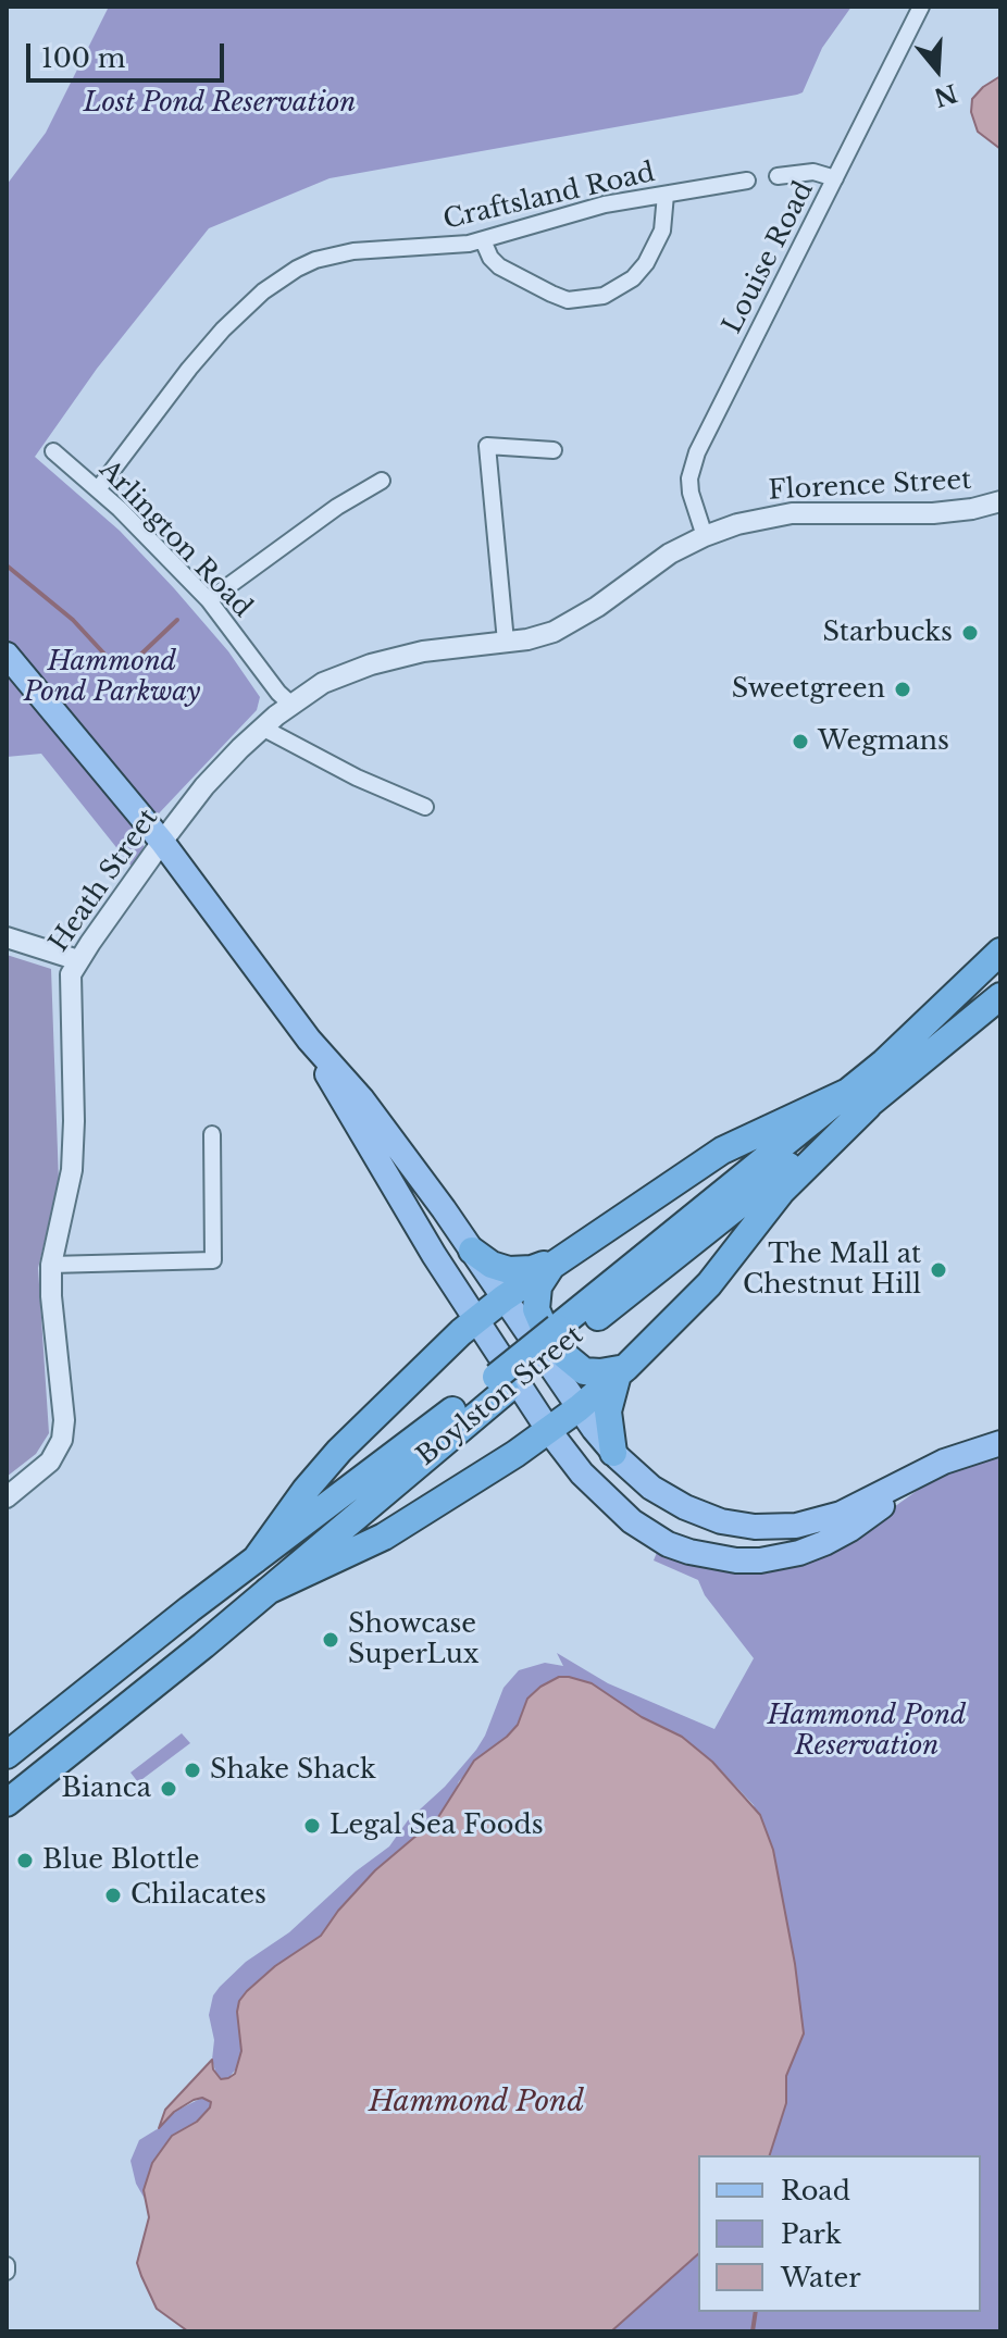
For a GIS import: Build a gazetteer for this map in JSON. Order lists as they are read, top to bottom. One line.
{"streets":{"highway":["Boylston Street"],"street":["Craftsland Road","Louise Road","Florence Street","Arlington Road","Heath Street"]},"crossings":[["Craftsland Road","Arlington Road"],["Louise Road","Florence Street"],["Florence Street","Heath Street"],["Arlington Road","Heath Street"]],"water":["Hammond Pond"],"parks":["Lost Pond Reservation","Hammond Pond Parkway","Hammond Pond Reservation"],"places":["Starbucks","Sweetgreen","Wegmans","The Mall at Chestnut Hill","Showcase SuperLux","Shake Shack","Bianca","Legal Sea Foods","Blue Blottle","Chilacates"],"legend":["Road","Park","Water"],"scale_bar":"100 m","north":"bottom"}
